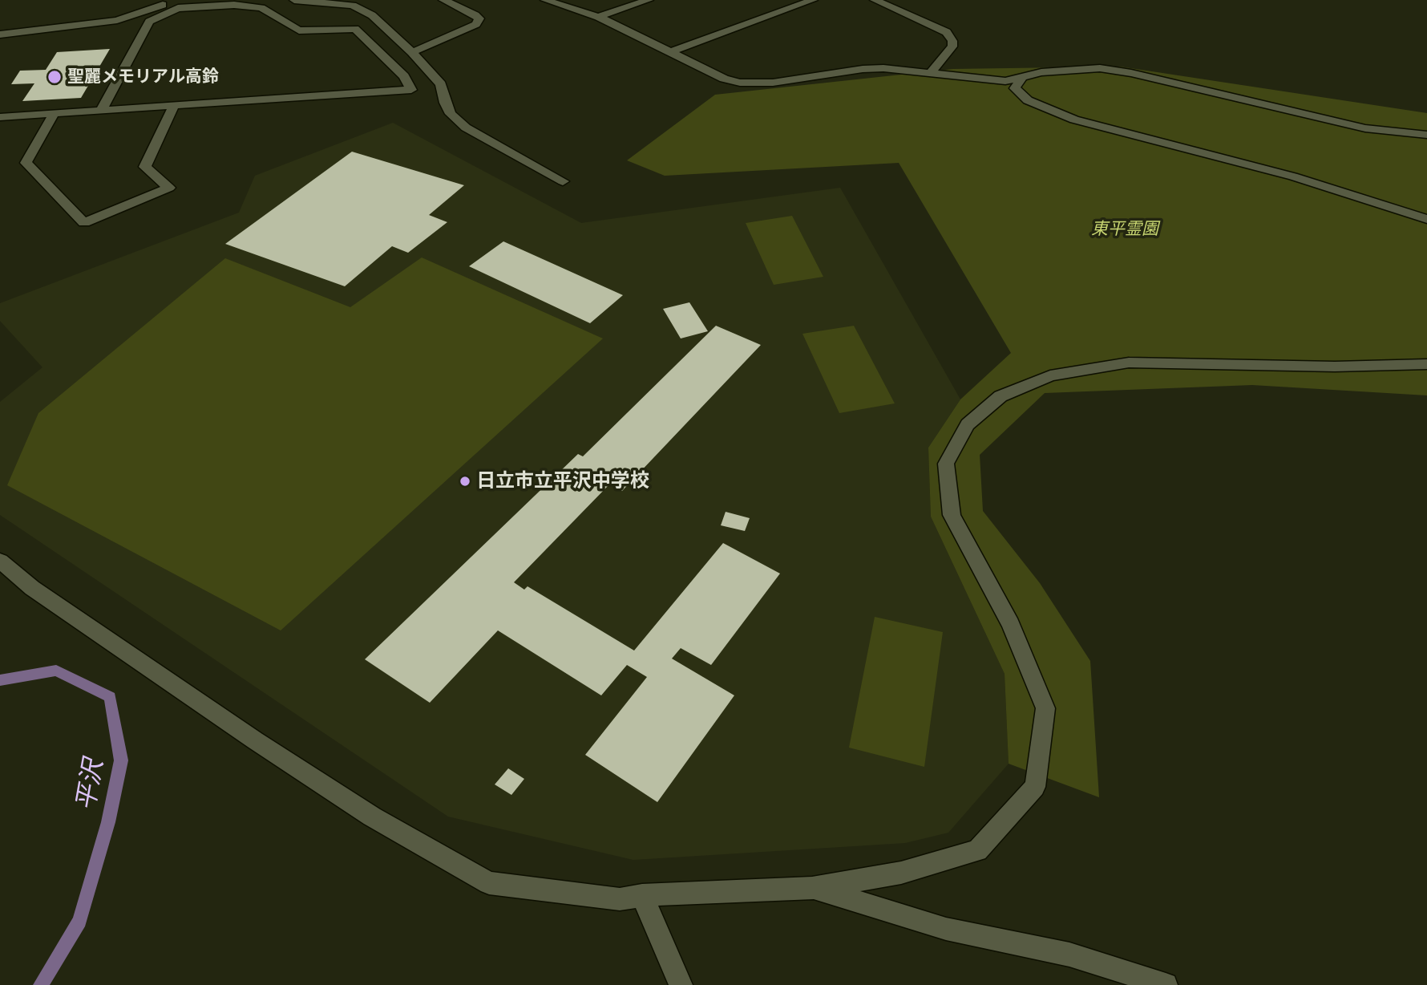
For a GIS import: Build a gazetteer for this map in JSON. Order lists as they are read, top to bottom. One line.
{"water":["平沢"],"parks":["東平霊園"],"places":["聖麗メモリアル高鈴","日立市立平沢中学校"]}
